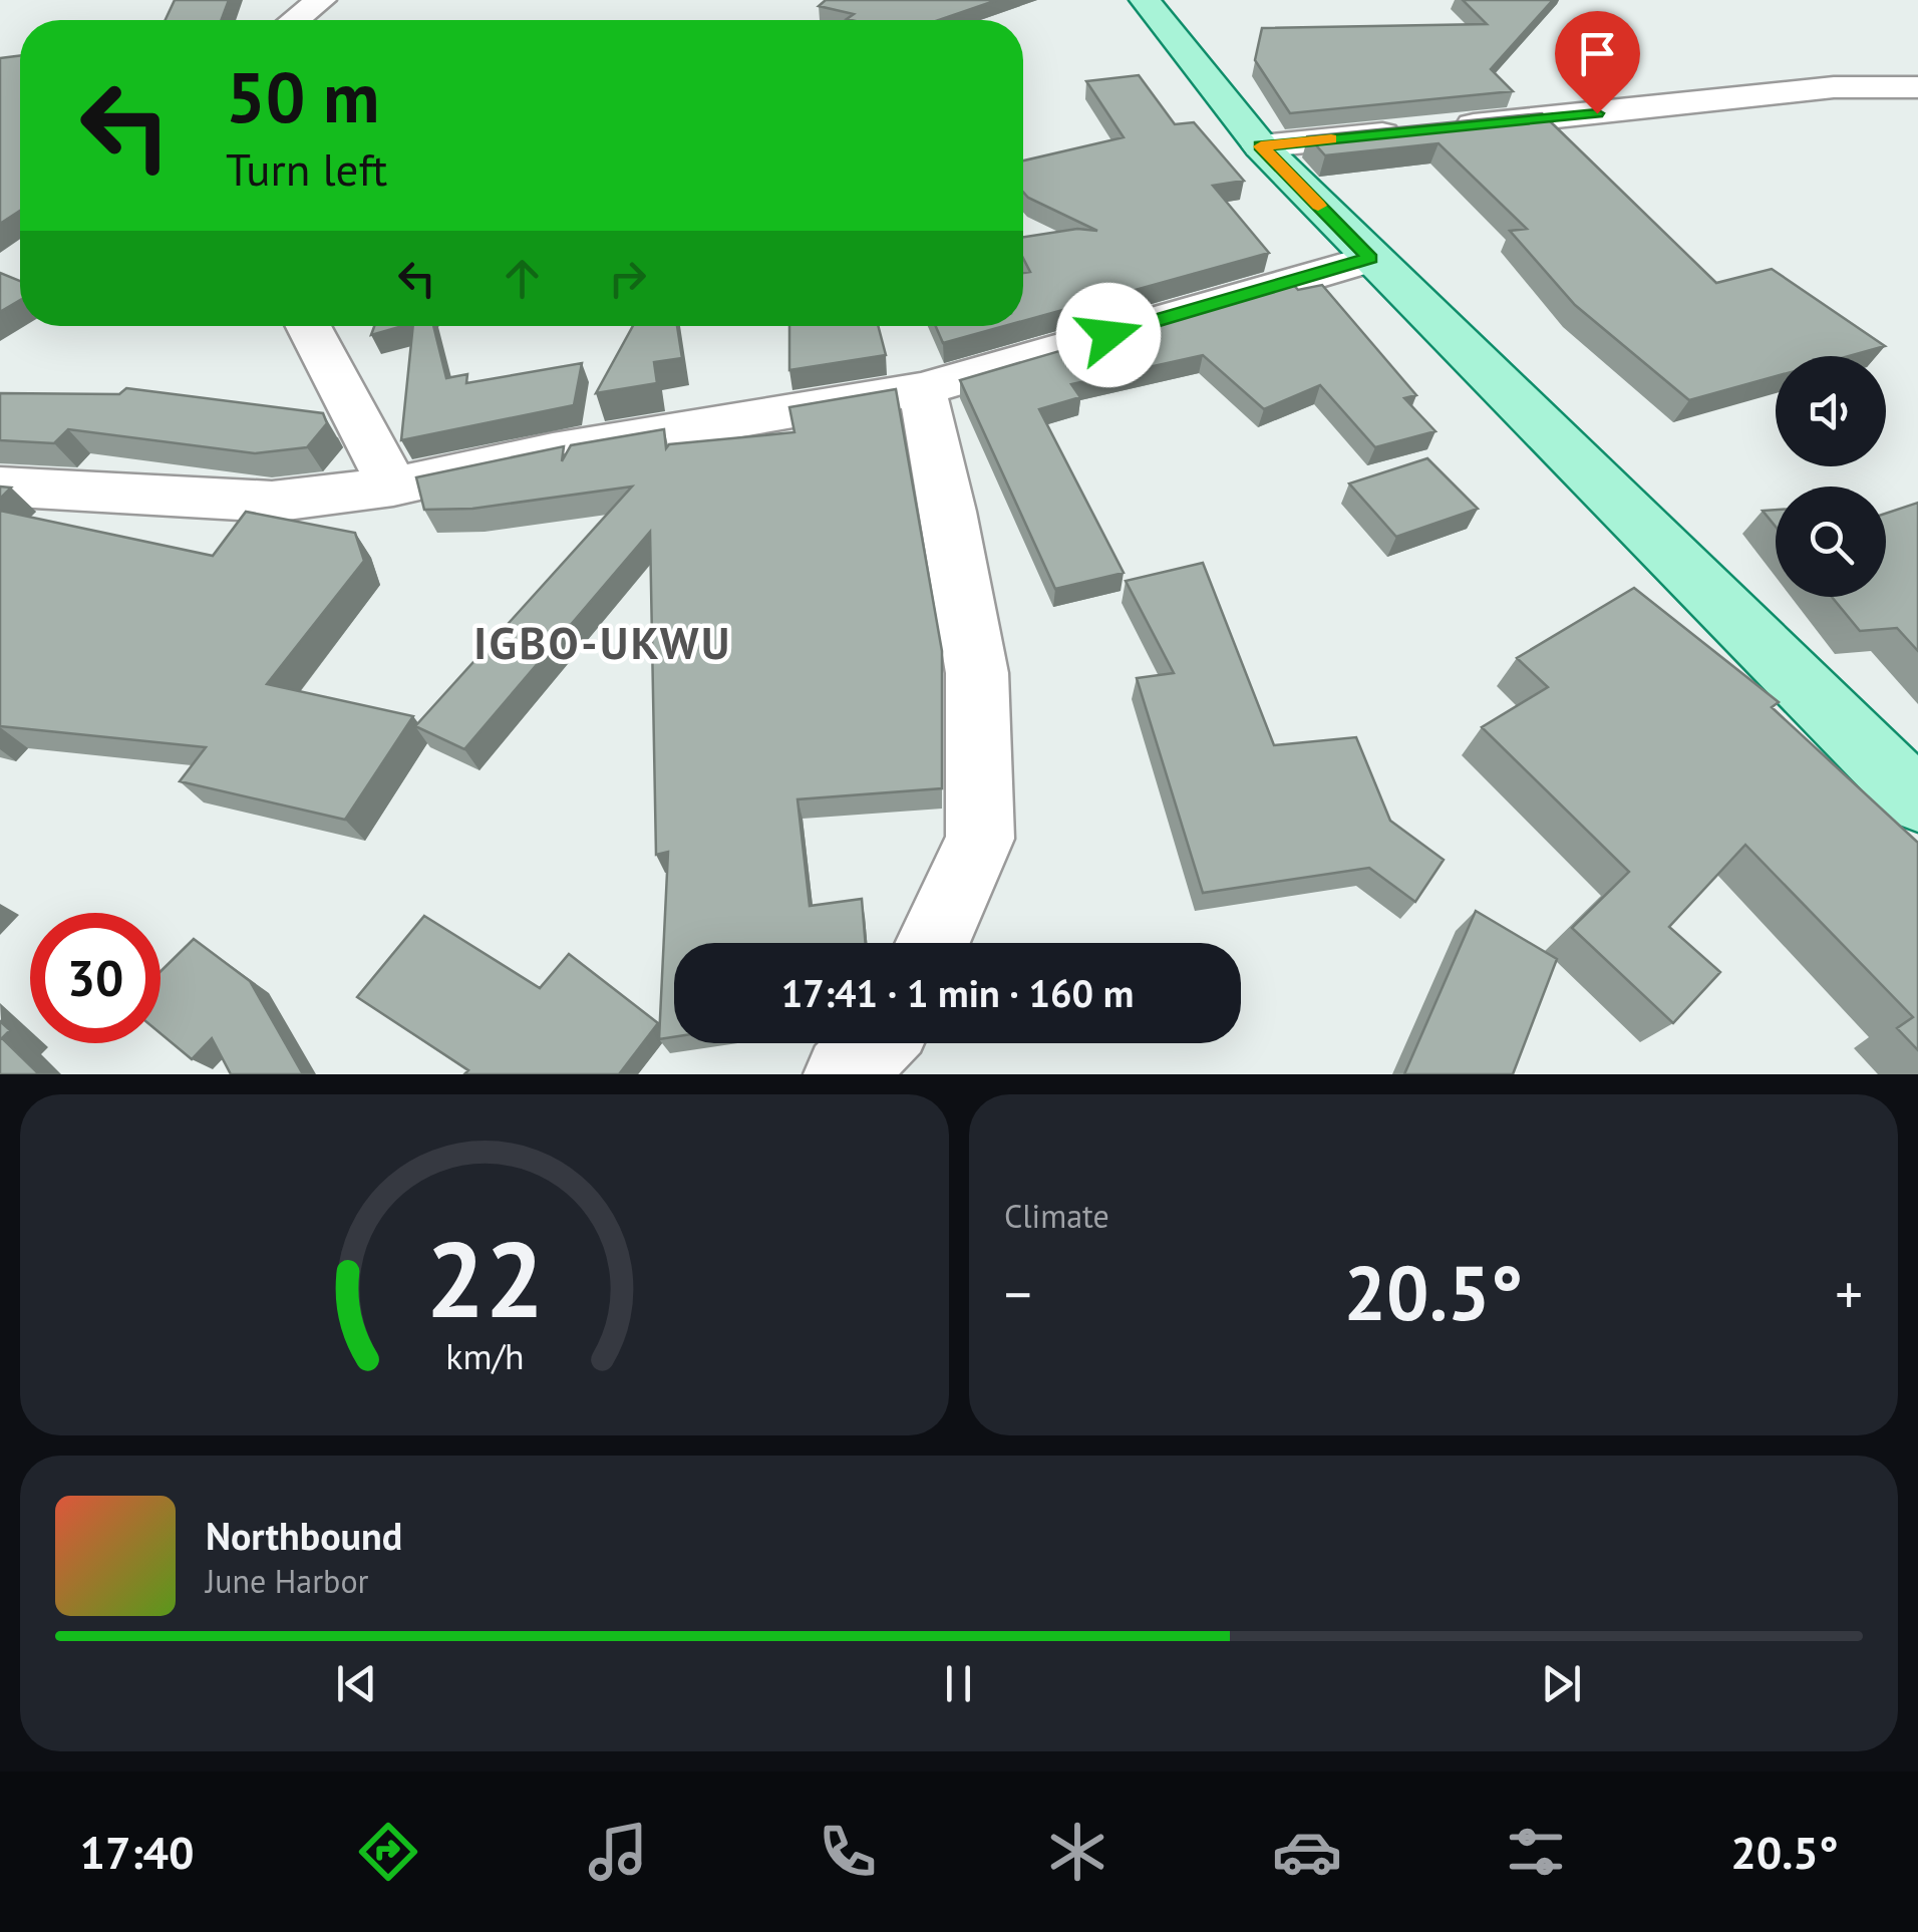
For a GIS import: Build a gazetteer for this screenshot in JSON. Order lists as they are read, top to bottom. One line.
{"districts":["IGBO-UKWU"],"page":{"turn":["50 m","Turn left"],"limit":"30","trip":"17:41 · 1 min · 160 m","tile":"Climate","heat":["−","20.5°","+"],"song":["Northbound","June Harbor"],"tabs":["17:40","20.5°"],"gauge":["22","km/h"]}}
